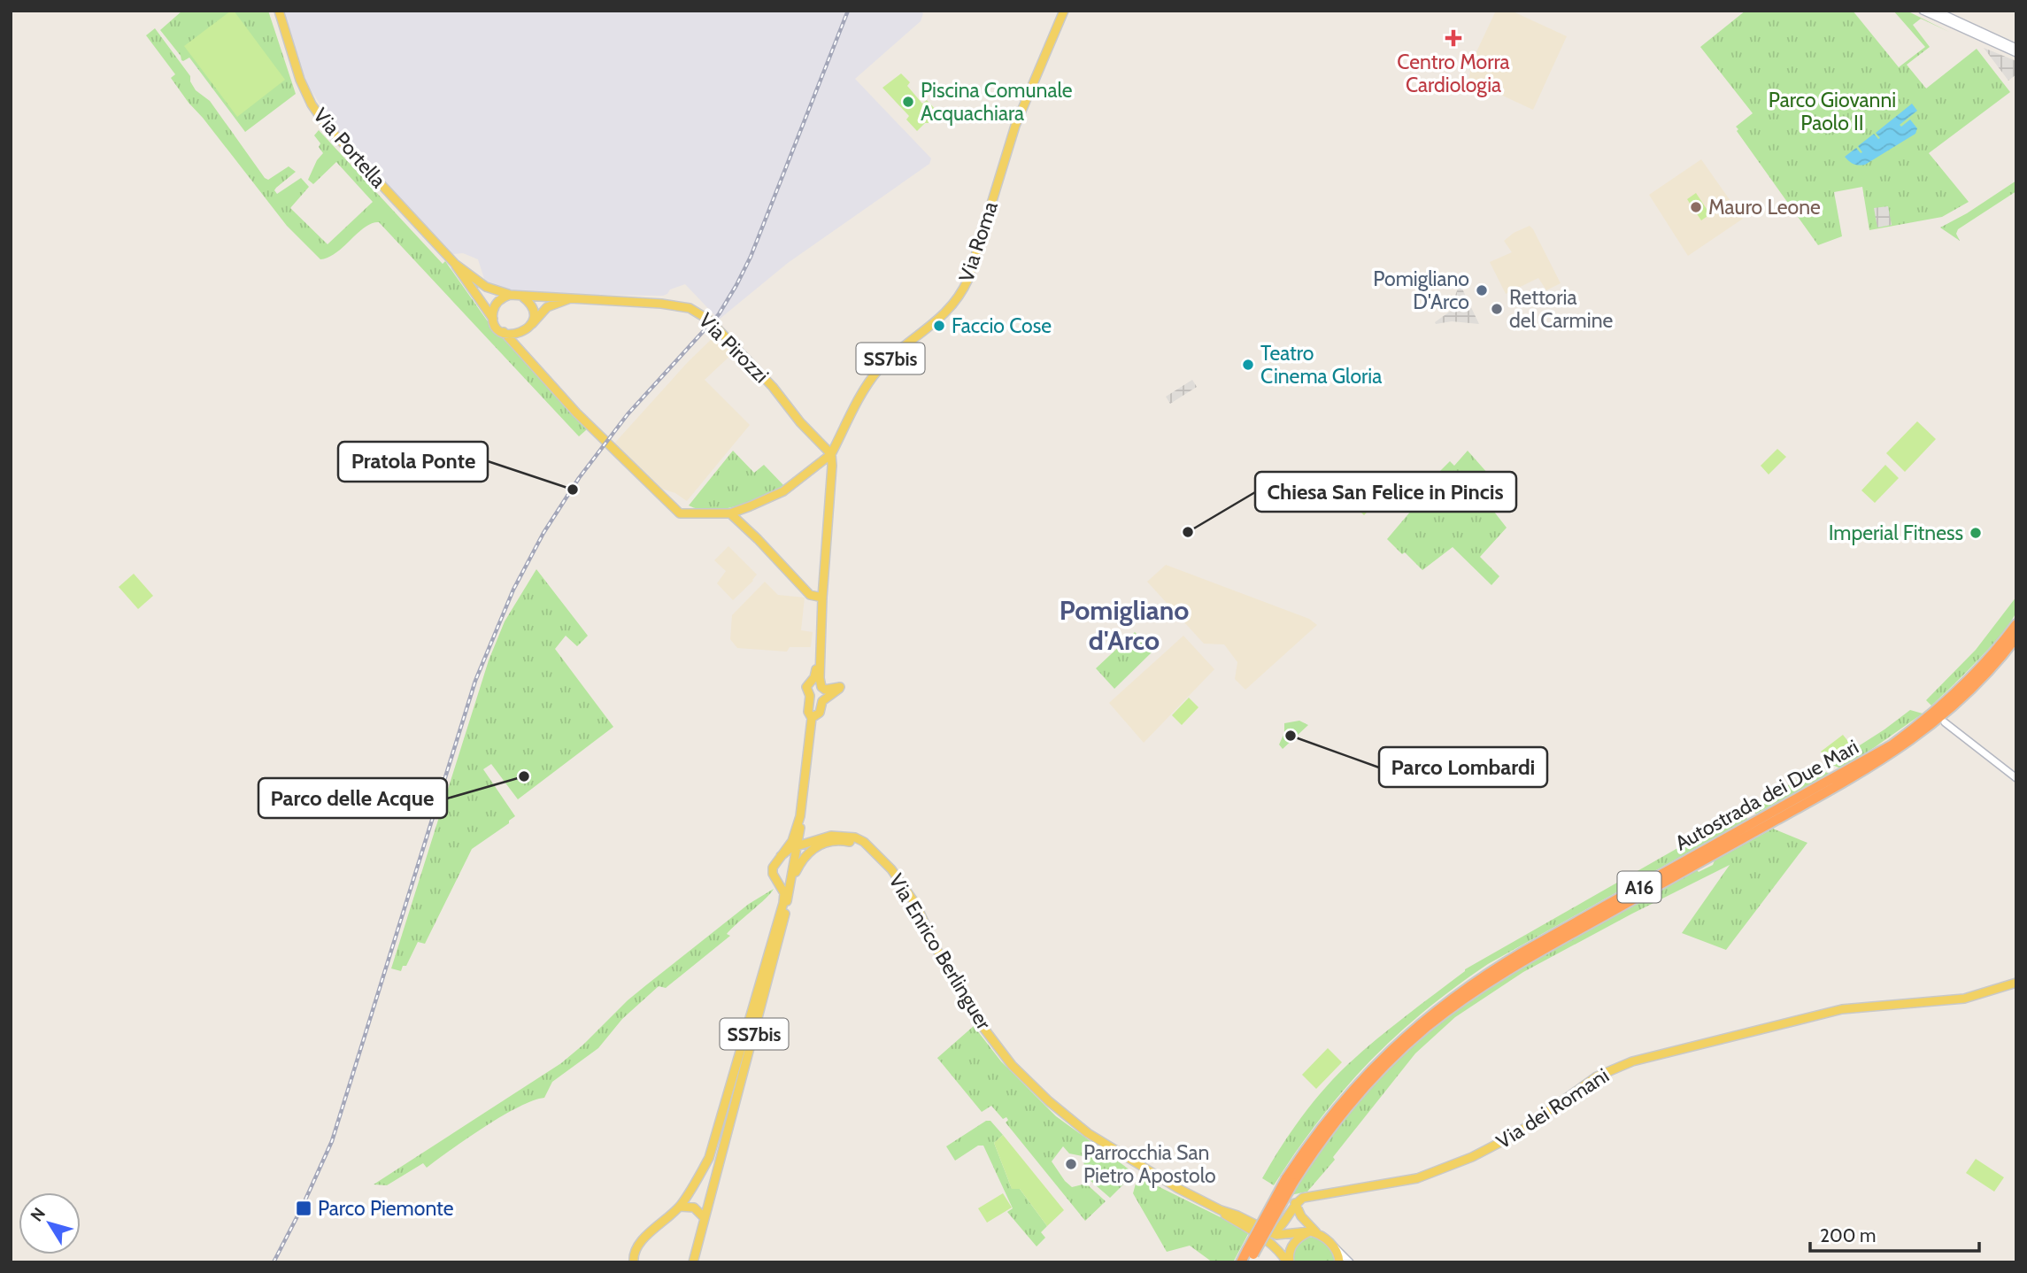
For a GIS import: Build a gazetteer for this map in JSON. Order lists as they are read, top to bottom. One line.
{"streets":{"highway":["Autostrada dei Due Mari","A16"],"main road":["Via Portella","Via Roma","Via Pirozzi","SS7bis","Via Enrico Berlinguer","Via dei Romani"]},"crossings":[["Via Portella","Via Pirozzi"],["Via Roma","Via Pirozzi"],["Via Roma","SS7bis"],["SS7bis","Via Enrico Berlinguer"]],"districts":["Pomigliano d'Arco"],"parks":["Parco Giovanni Paolo II"],"places":{"health":["Centro Morra Cardiologia"],"other":["Piscina Comunale Acquachiara","Mauro Leone","Pomigliano D'Arco","Rettoria del Carmine","Faccio Cose","Teatro Cinema Gloria","Pratola Ponte","Chiesa San Felice in Pincis","Imperial Fitness","Parco Lombardi","Parco delle Acque","Parrocchia San Pietro Apostolo"],"transit":["Parco Piemonte"]},"scale_bar":"200 m","north":"top left"}
